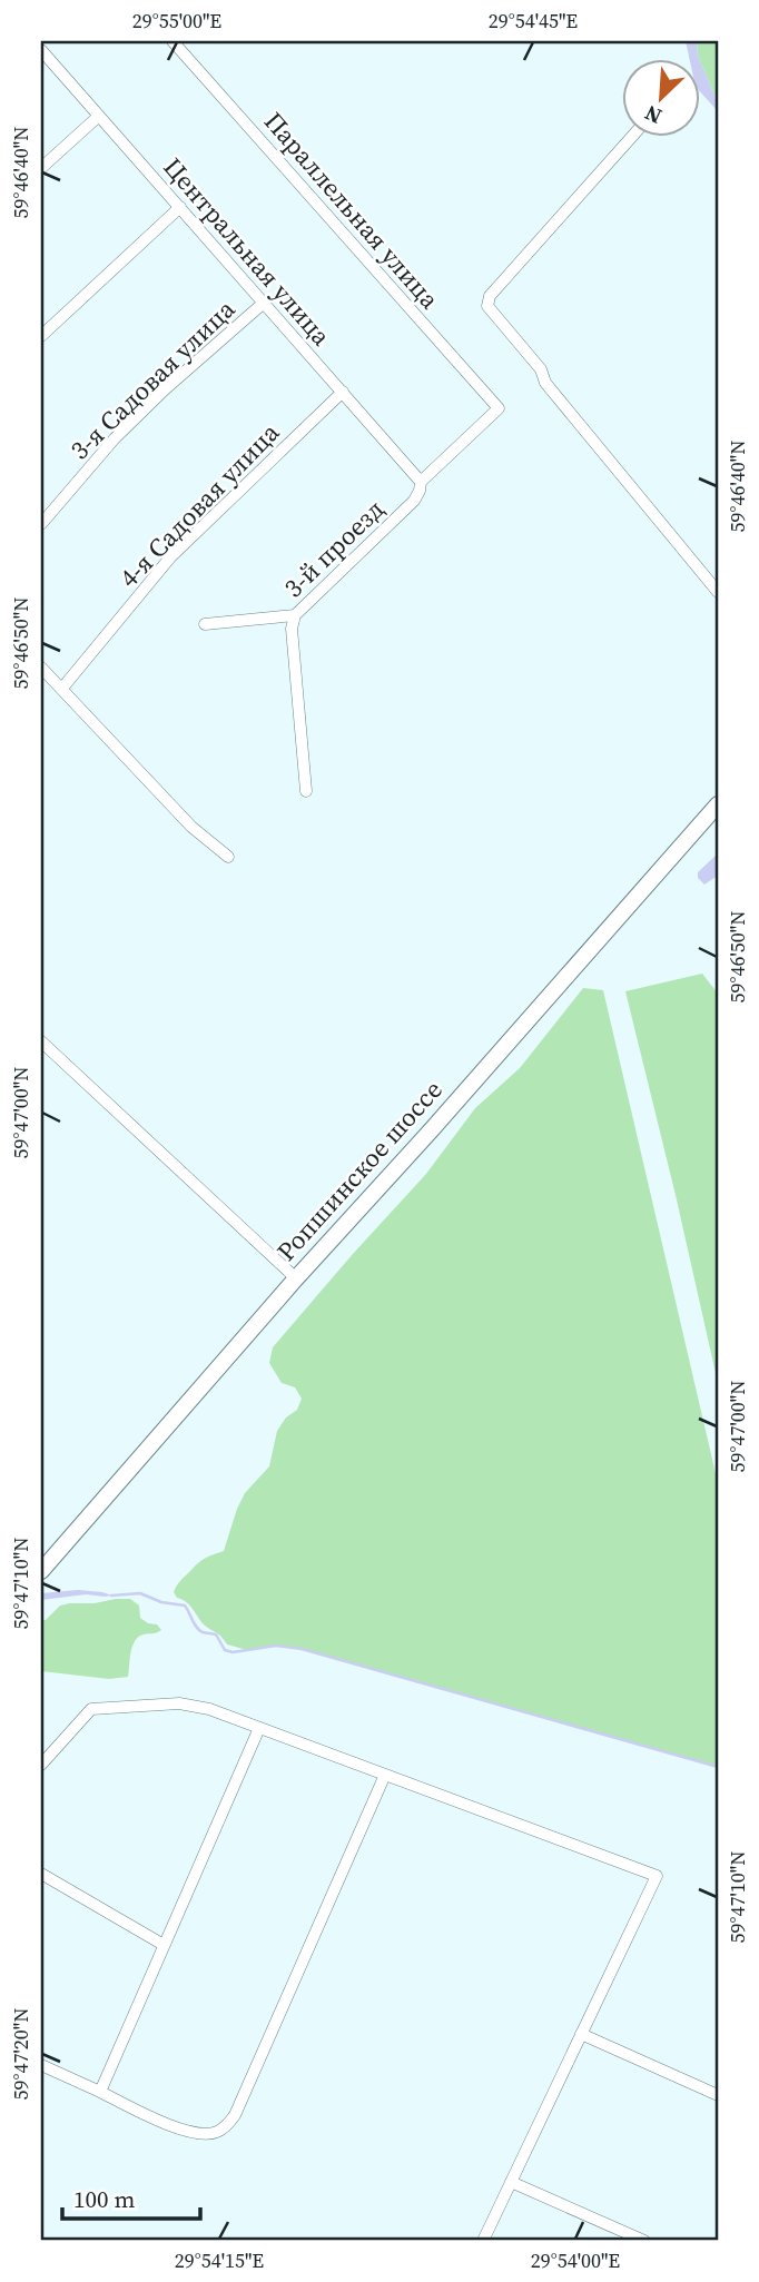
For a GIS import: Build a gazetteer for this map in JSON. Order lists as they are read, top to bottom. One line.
{"streets":{"main road":["Ропшинское шоссе"],"street":["Параллельная улица","Центральная улица","3-я Садовая улица","4-я Садовая улица","3-й проезд"]},"crossings":[["Параллельная улица","3-й проезд"],["Центральная улица","3-я Садовая улица"],["Центральная улица","4-я Садовая улица"],["Центральная улица","3-й проезд"]],"scale_bar":"100 m","north":"bottom left","coordinates":["29°55'00\"E","29°54'45\"E","59°46'40\"N","59°46'50\"N","59°47'00\"N","59°47'10\"N","59°47'20\"N","29°54'15\"E","29°54'00\"E"]}
